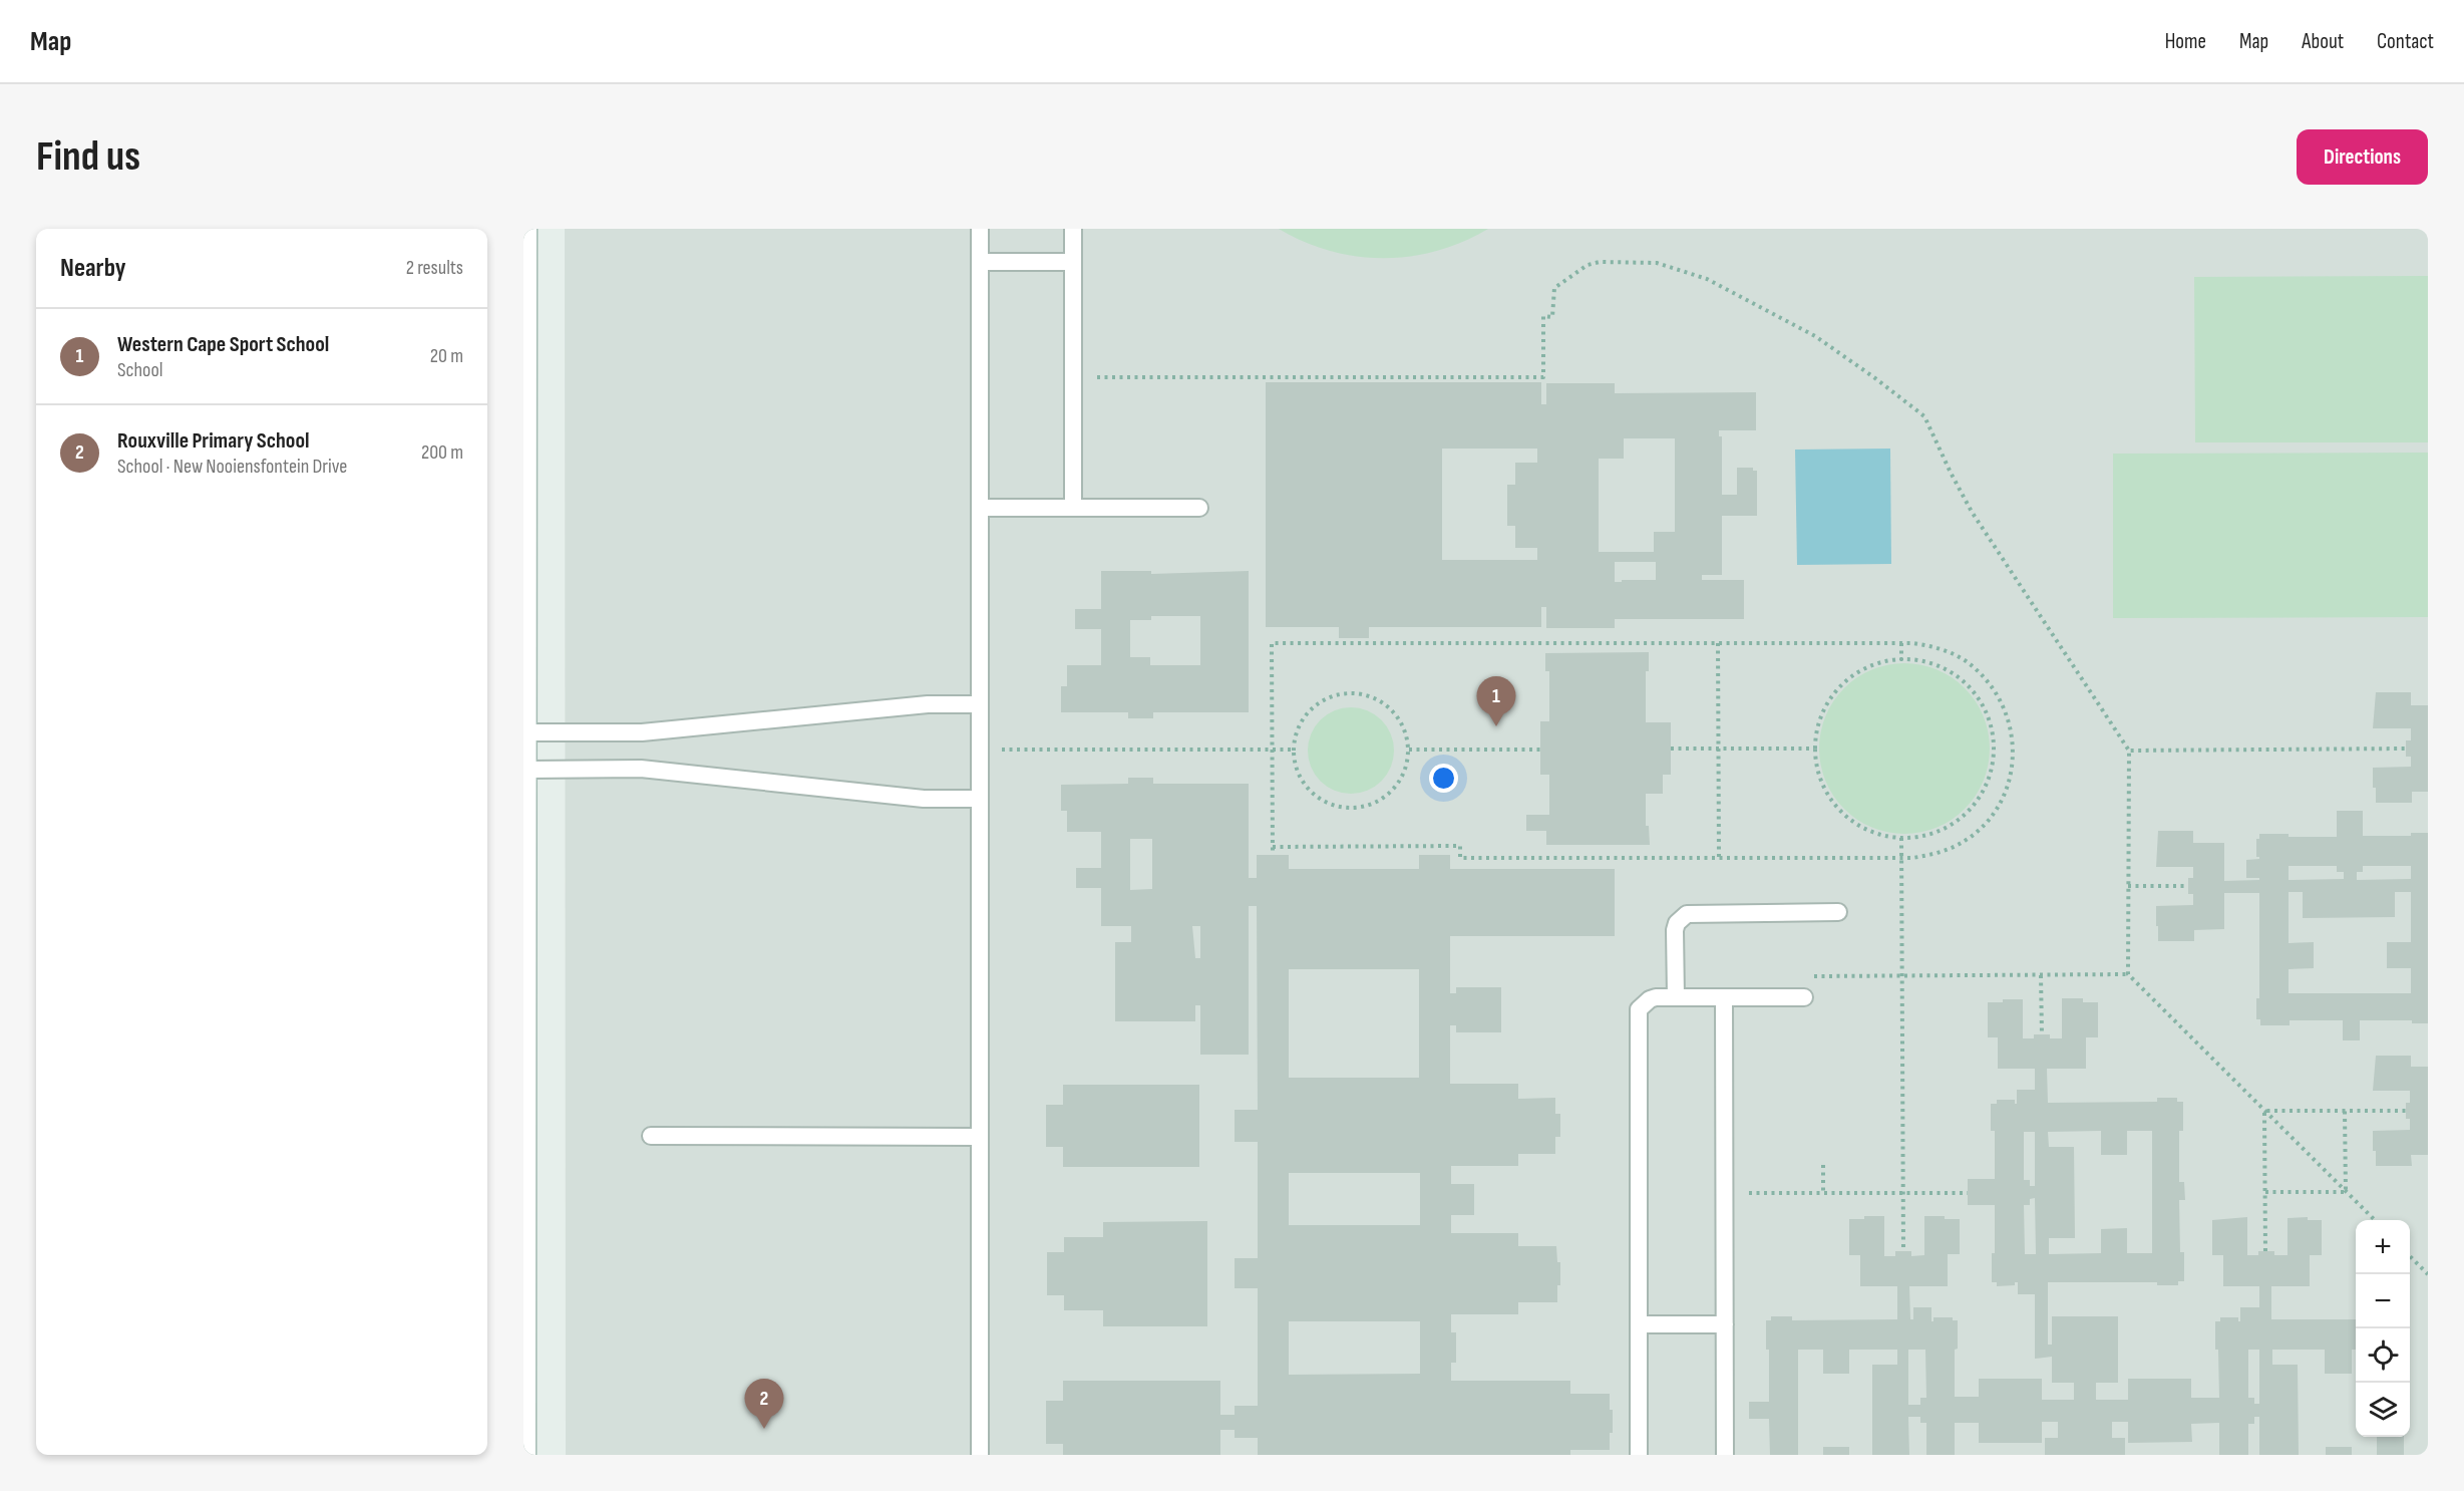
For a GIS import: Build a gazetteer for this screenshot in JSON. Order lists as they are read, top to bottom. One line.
{"page":{"header":"Map","nav":["Home","Map","About","Contact"],"buttons":"Directions","title":"Find us","heading":["Nearby","2 results"],"list":[{"mark":"1","name":"Western Cape Sport School","note":"School","value":"20 m"},{"mark":"2","name":"Rouxville Primary School","note":"School · New Nooiensfontein Drive","value":"200 m"}],"pins":["1","2"],"map_buttons":["+","−"]}}
